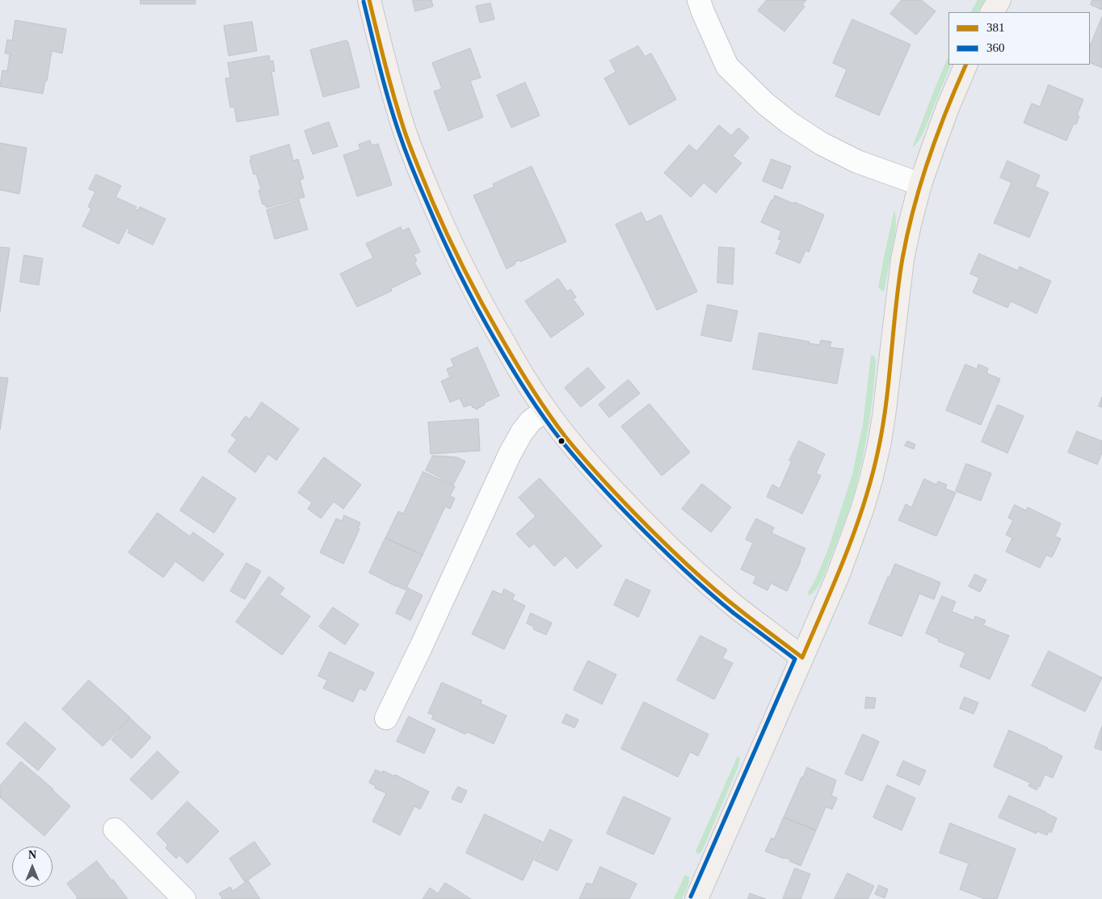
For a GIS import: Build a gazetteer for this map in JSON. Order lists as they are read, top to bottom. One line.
{"lines":["transit line 381","transit line 360"],"legend":["381","360"],"north":"top"}
